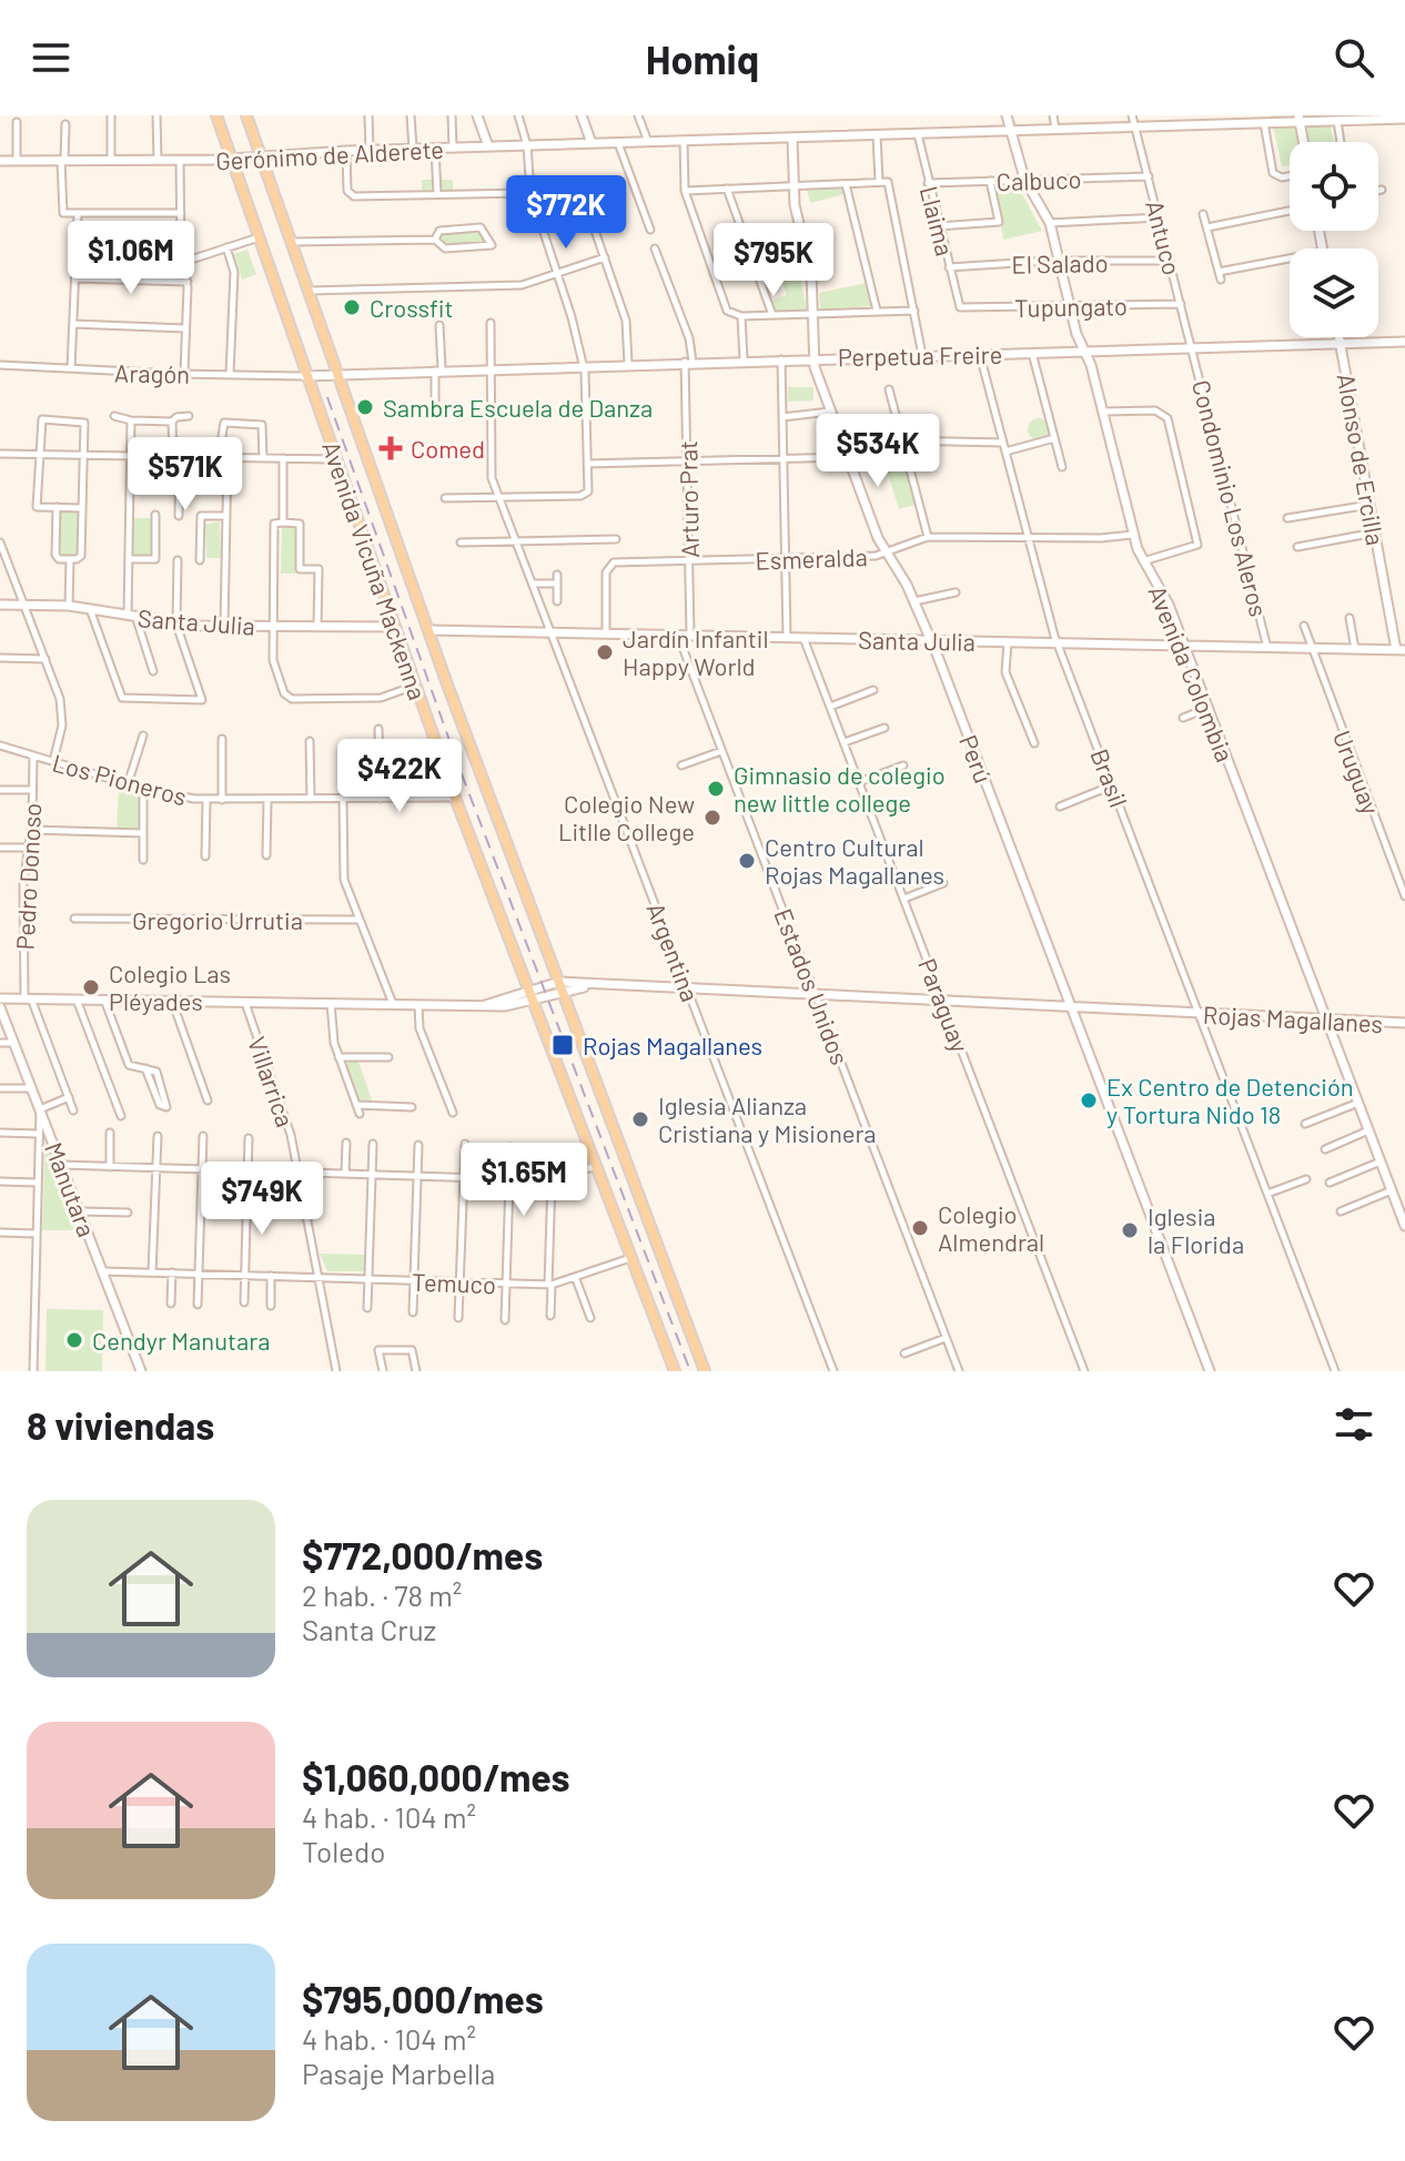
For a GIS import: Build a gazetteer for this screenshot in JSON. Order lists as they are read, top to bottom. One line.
{"streets":{"main road":["Avenida Vicuña Mackenna"],"street":["Gerónimo de Alderete","Calbuco","Llaima","Antuco","El Salado","Tupungato","Perpetua Freire","Aragón","Alonso de Ercilla","Condominio Los Aleros","Arturo Prat","Esmeralda","Santa Julia","Avenida Colombia","Perú","Uruguay","Brasil","Los Pioneros","Pedro Donoso","Gregorio Urrutia","Argentina","Estados Unidos","Paraguay","Rojas Magallanes","Villarrica","Manutara","Temuco"]},"crossings":[["Gerónimo de Alderete","Llaima"],["Gerónimo de Alderete","Antuco"],["Gerónimo de Alderete","Avenida Vicuña Mackenna"],["Gerónimo de Alderete","Avenida Colombia"],["Gerónimo de Alderete","Perú"],["Calbuco","Llaima"],["Calbuco","Antuco"],["Calbuco","Avenida Colombia"],["Llaima","El Salado"],["Llaima","Tupungato"],["Antuco","El Salado"],["Antuco","Tupungato"],["Antuco","Perpetua Freire"],["Antuco","Condominio Los Aleros"],["El Salado","Avenida Colombia"],["Tupungato","Avenida Colombia"],["Perpetua Freire","Aragón"],["Perpetua Freire","Alonso de Ercilla"],["Perpetua Freire","Condominio Los Aleros"],["Perpetua Freire","Arturo Prat"],["Perpetua Freire","Avenida Vicuña Mackenna"],["Perpetua Freire","Avenida Colombia"],["Perpetua Freire","Perú"],["Perpetua Freire","Brasil"],["Perpetua Freire","Argentina"],["Aragón","Avenida Vicuña Mackenna"],["Alonso de Ercilla","Santa Julia"],["Condominio Los Aleros","Santa Julia"],["Arturo Prat","Esmeralda"],["Arturo Prat","Santa Julia"],["Esmeralda","Santa Julia"],["Esmeralda","Avenida Colombia"],["Esmeralda","Perú"],["Esmeralda","Brasil"],["Avenida Vicuña Mackenna","Santa Julia"],["Avenida Vicuña Mackenna","Los Pioneros"],["Avenida Vicuña Mackenna","Rojas Magallanes"],["Avenida Vicuña Mackenna","Temuco"],["Santa Julia","Avenida Colombia"],["Santa Julia","Perú"],["Santa Julia","Uruguay"],["Santa Julia","Brasil"],["Santa Julia","Argentina"],["Santa Julia","Estados Unidos"],["Santa Julia","Paraguay"],["Avenida Colombia","Rojas Magallanes"],["Perú","Rojas Magallanes"],["Brasil","Rojas Magallanes"],["Los Pioneros","Pedro Donoso"],["Pedro Donoso","Rojas Magallanes"],["Argentina","Rojas Magallanes"],["Estados Unidos","Rojas Magallanes"],["Paraguay","Rojas Magallanes"],["Rojas Magallanes","Villarrica"],["Villarrica","Temuco"],["Manutara","Temuco"]],"places":{"other":["Crossfit","Sambra Escuela de Danza","Jardín Infantil Happy World","Gimnasio de colegio new little college","Colegio New Litlle College","Centro Cultural Rojas Magallanes","Colegio Las Pléyades","Ex Centro de Detención y Tortura Nido 18","Iglesia Alianza Cristiana y Misionera","Colegio Almendral","Iglesia la Florida","Cendyr Manutara"],"health":["Comed"],"transit":["Rojas Magallanes"]},"page":{"header":"Homiq","price":["$772K","$1.06M","$795K","$534K","$571K","$422K","$1.65M","$749K"],"heading":"8 viviendas","list":[{"name":"$772,000/mes","note":"2 hab. · 78 m² · Santa Cruz"},{"name":"$1,060,000/mes","note":"4 hab. · 104 m² · Toledo"},{"name":"$795,000/mes","note":"4 hab. · 104 m² · Pasaje Marbella"}]}}
